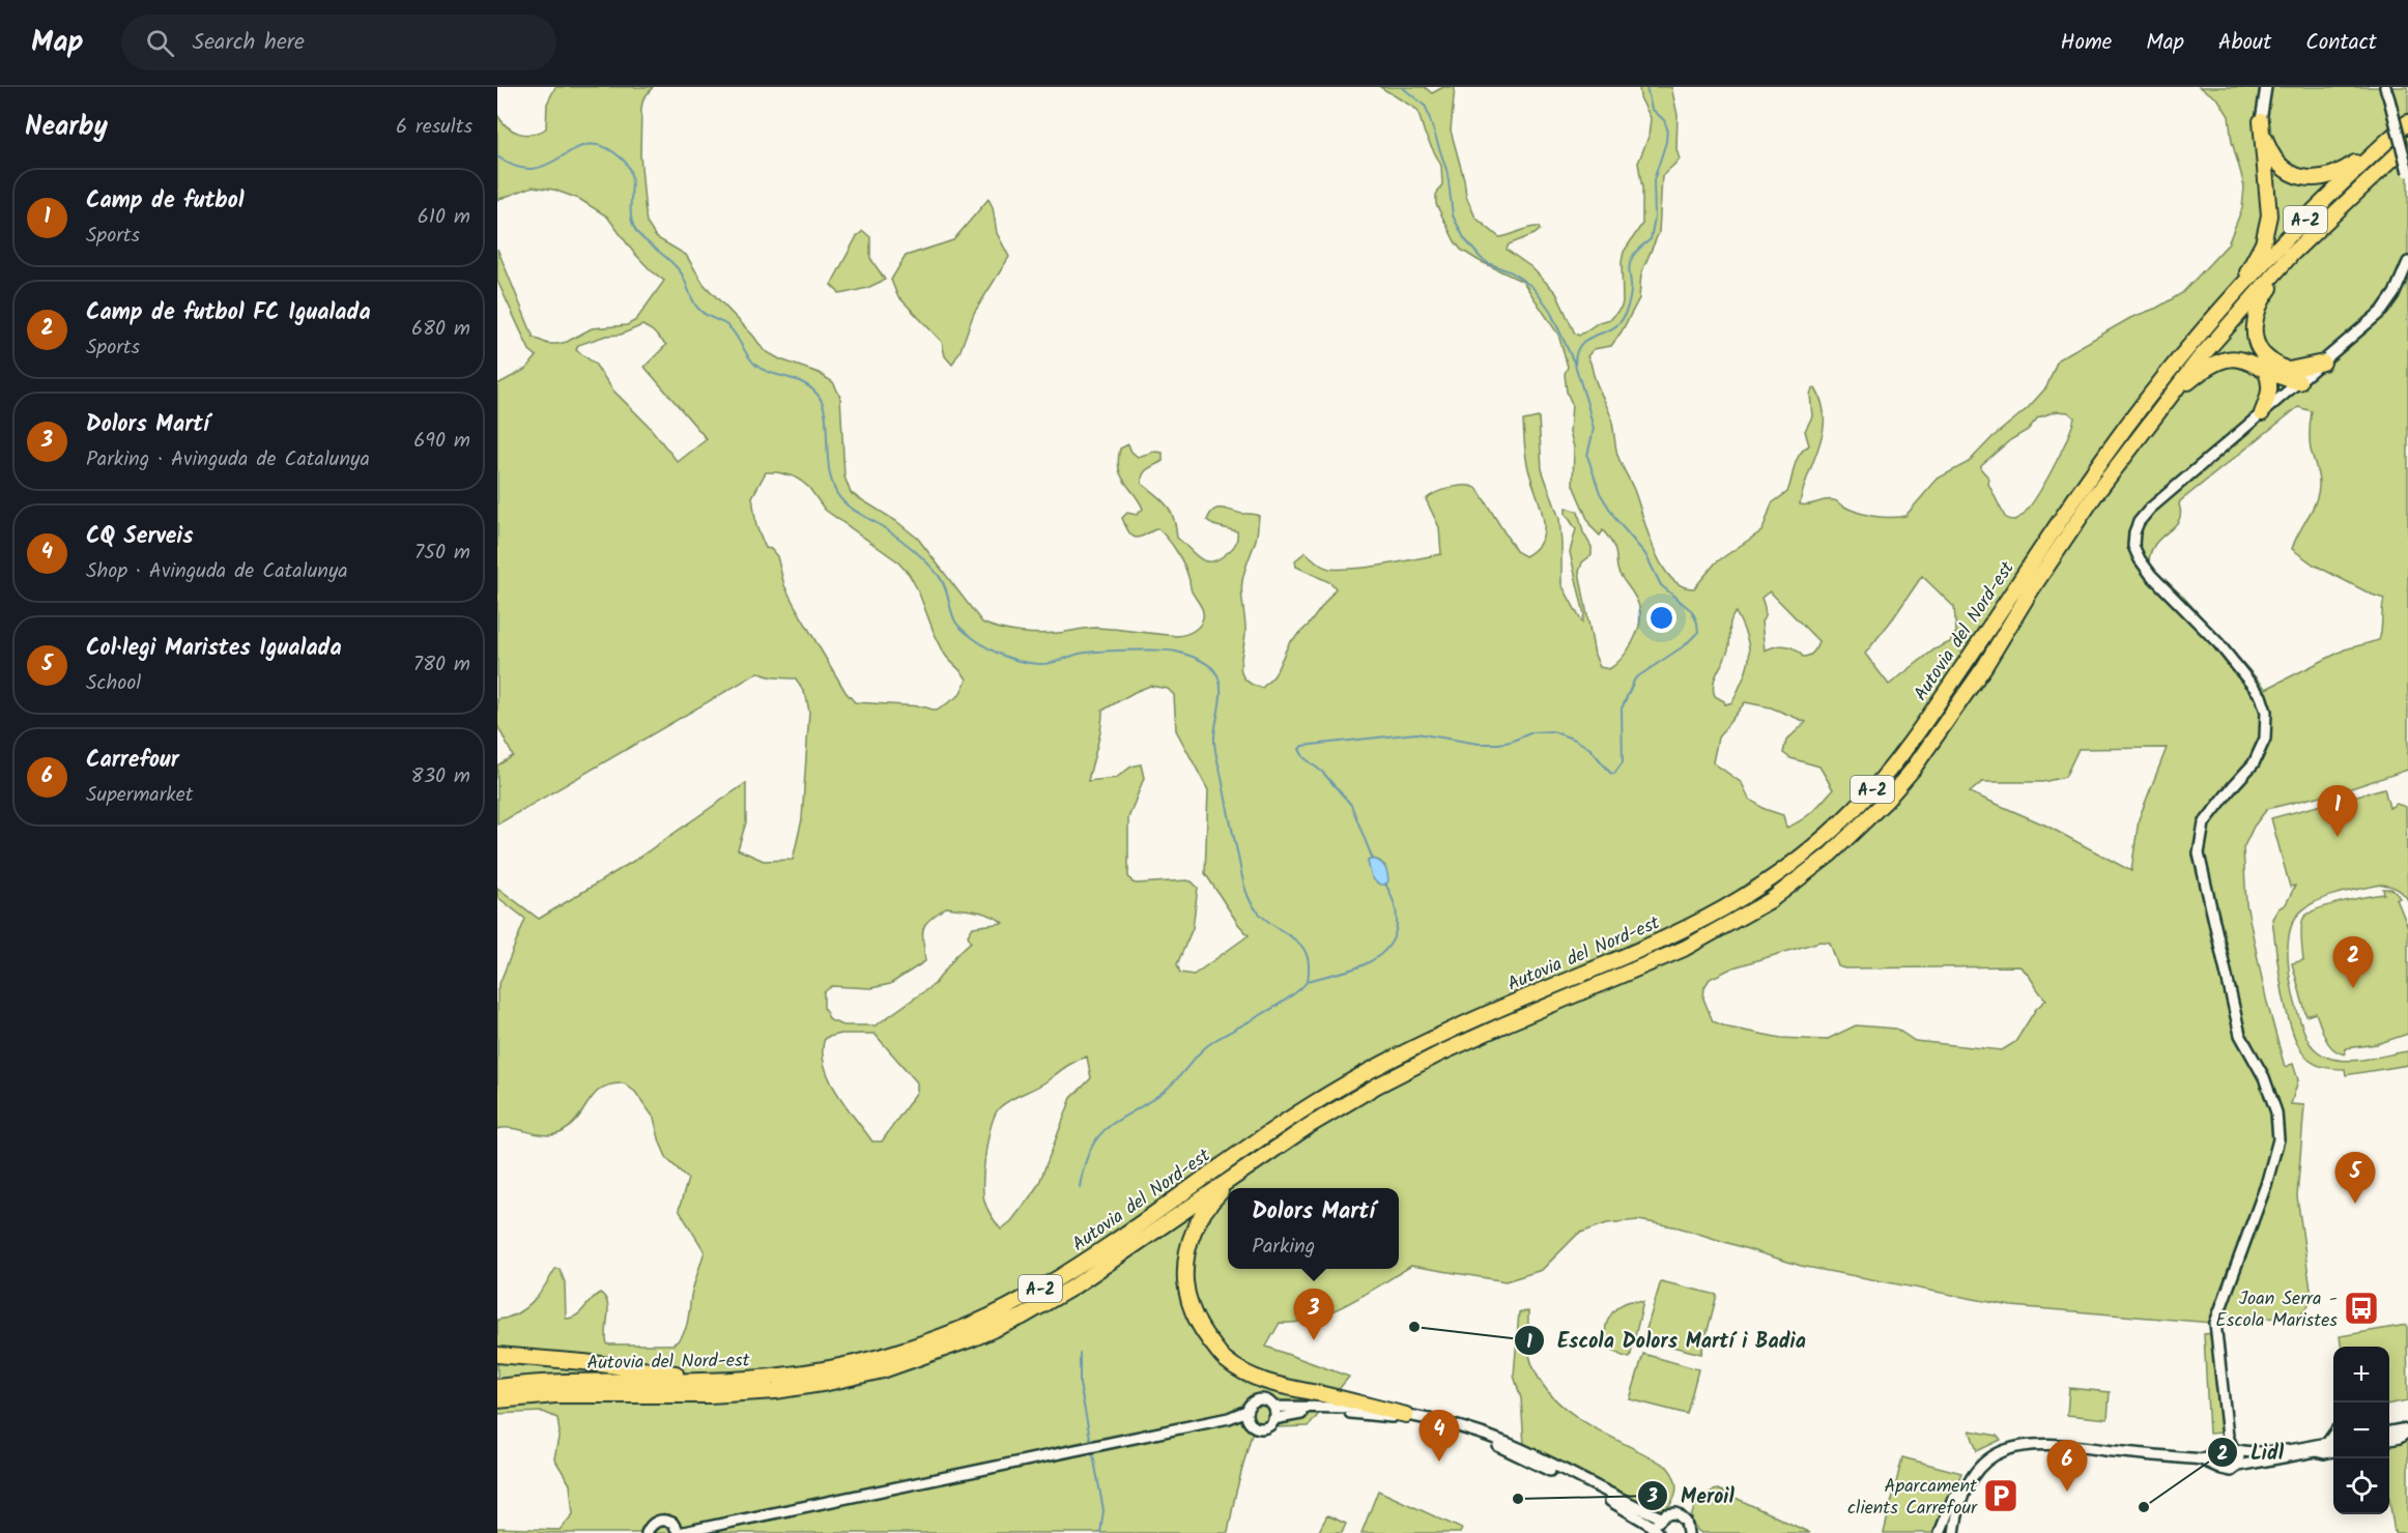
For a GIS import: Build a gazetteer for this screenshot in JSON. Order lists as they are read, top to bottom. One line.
{"streets":{"highway":["A-2","Autovia del Nord-est"]},"places":{"bus stop":["Joan Serra - Escola Maristes"],"other":["Escola Dolors Martí i Badia","Meroil","Lidl"],"parking":["Aparcament clients Carrefour"]},"page":{"header":"Map","search":"Search here","nav":["Home","Map","About","Contact"],"heading":["Nearby","6 results"],"list":[{"mark":"1","name":"Camp de futbol","note":"Sports","value":"610 m"},{"mark":"2","name":"Camp de futbol FC Igualada","note":"Sports","value":"680 m"},{"mark":"3","name":"Dolors Martí","note":"Parking · Avinguda de Catalunya","value":"690 m"},{"mark":"4","name":"CQ Serveis","note":"Shop · Avinguda de Catalunya","value":"750 m"},{"mark":"5","name":"Col·legi Maristes Igualada","note":"School","value":"780 m"},{"mark":"6","name":"Carrefour","note":"Supermarket","value":"830 m"}],"pins":["1","2","5","3","4","6"],"popup":["Dolors Martí","Parking"],"map_buttons":["+","−"]}}
